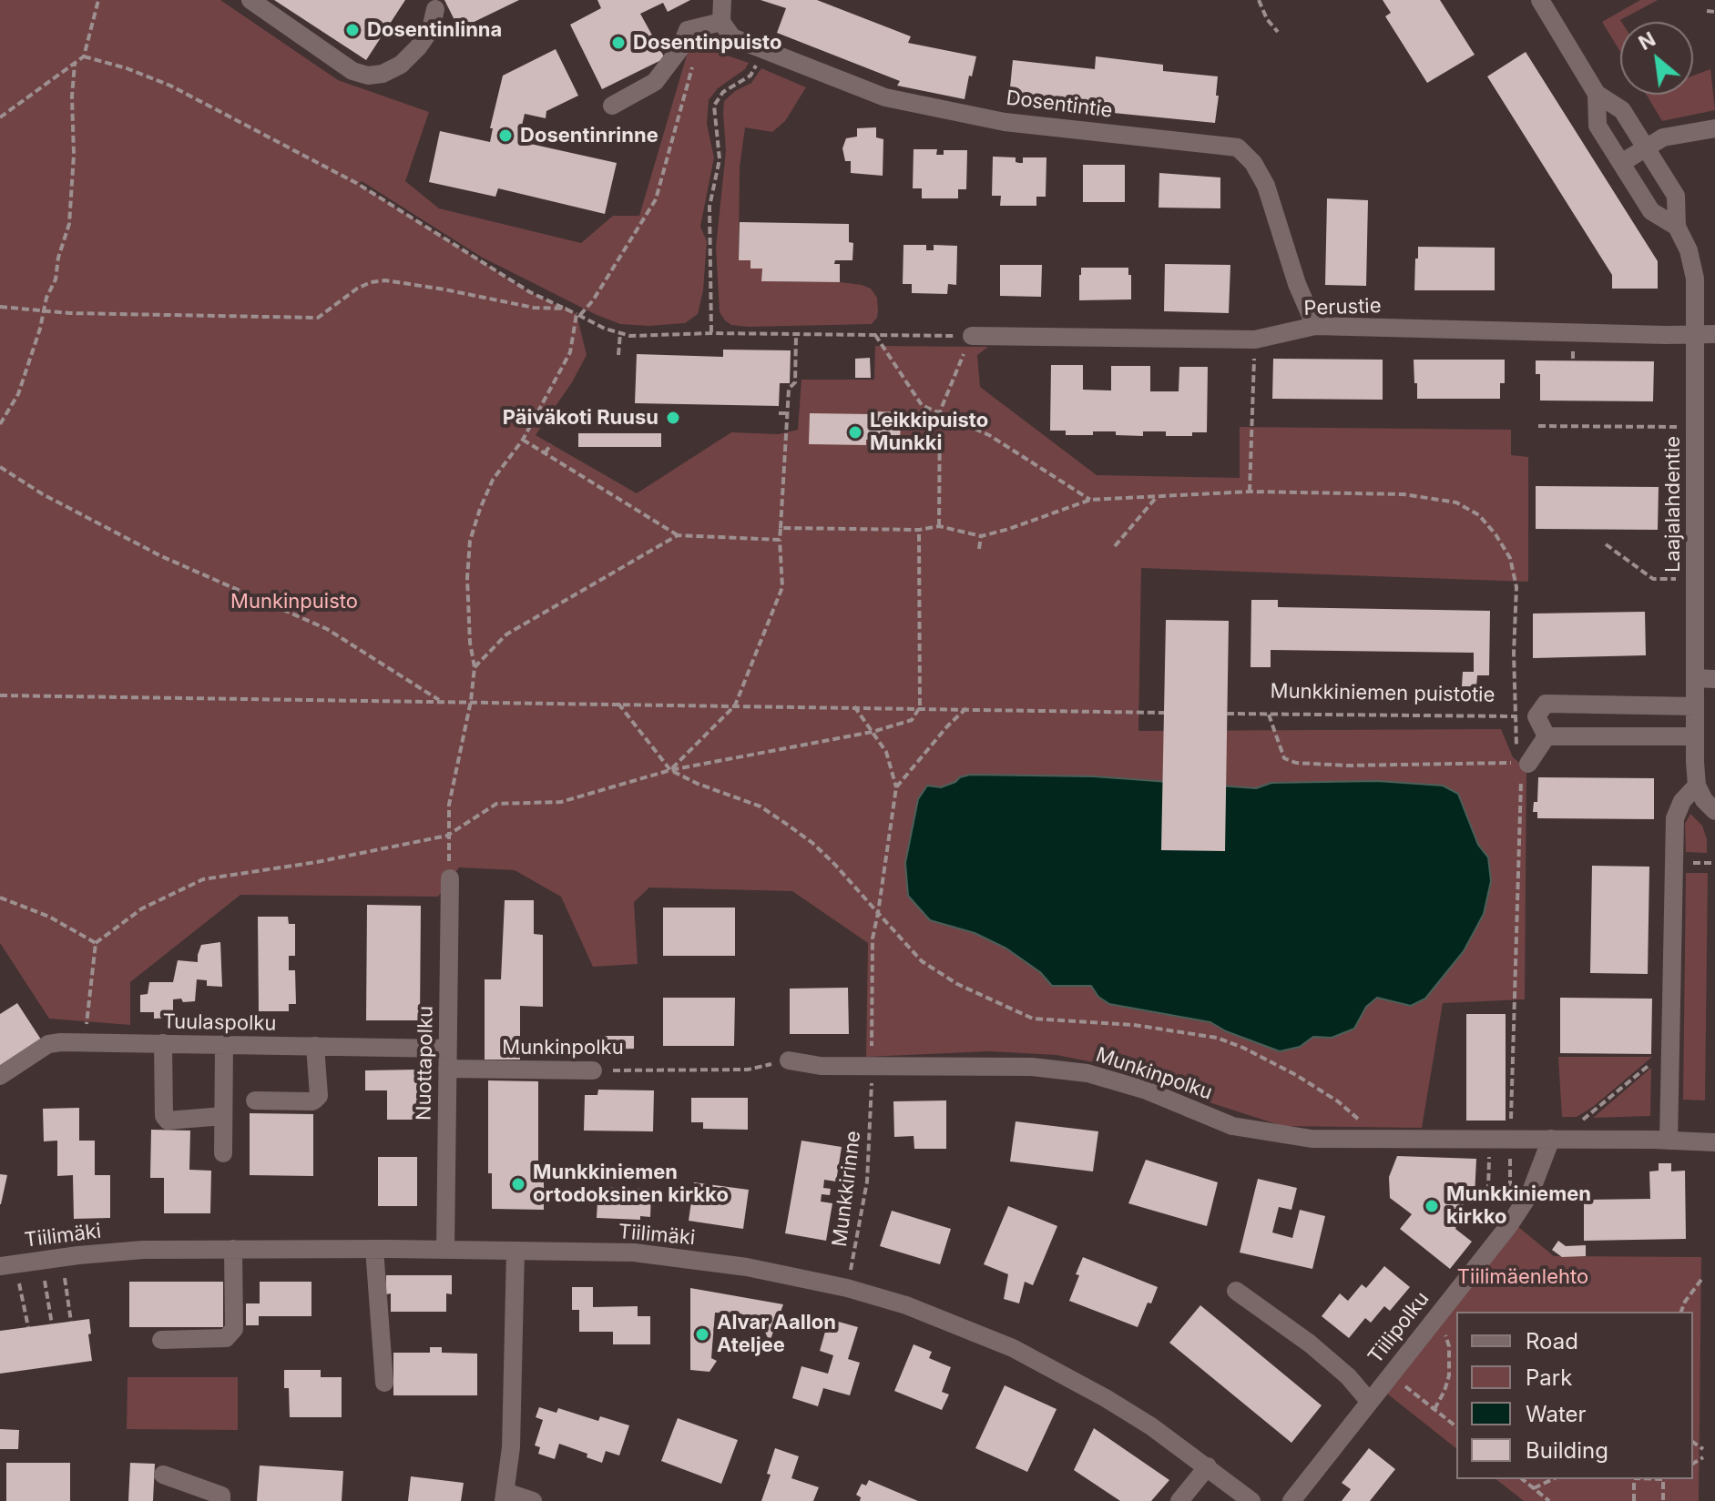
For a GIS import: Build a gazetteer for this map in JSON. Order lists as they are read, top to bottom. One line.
{"streets":{"street":["Dosentintie","Perustie","Laajalahdentie","Tuulaspolku","Munkinpolku","Nuottapolku","Tiilimäki","Tiilipolku"],"path":["Munkkiniemen puistotie","Munkkirinne"]},"crossings":[["Dosentintie","Perustie"],["Perustie","Laajalahdentie"],["Tuulaspolku","Nuottapolku"],["Munkinpolku","Nuottapolku"],["Munkinpolku","Tiilipolku"],["Nuottapolku","Tiilimäki"],["Munkkirinne","Tiilimäki"]],"parks":["Munkinpuisto","Tiilimäenlehto"],"places":["Dosentinlinna","Dosentinpuisto","Dosentinrinne","Päiväkoti Ruusu","Leikkipuisto Munkki","Munkkiniemen ortodoksinen kirkko","Munkkiniemen kirkko","Alvar Aallon Ateljee"],"legend":["Road","Park","Water","Building"],"north":"top left"}
